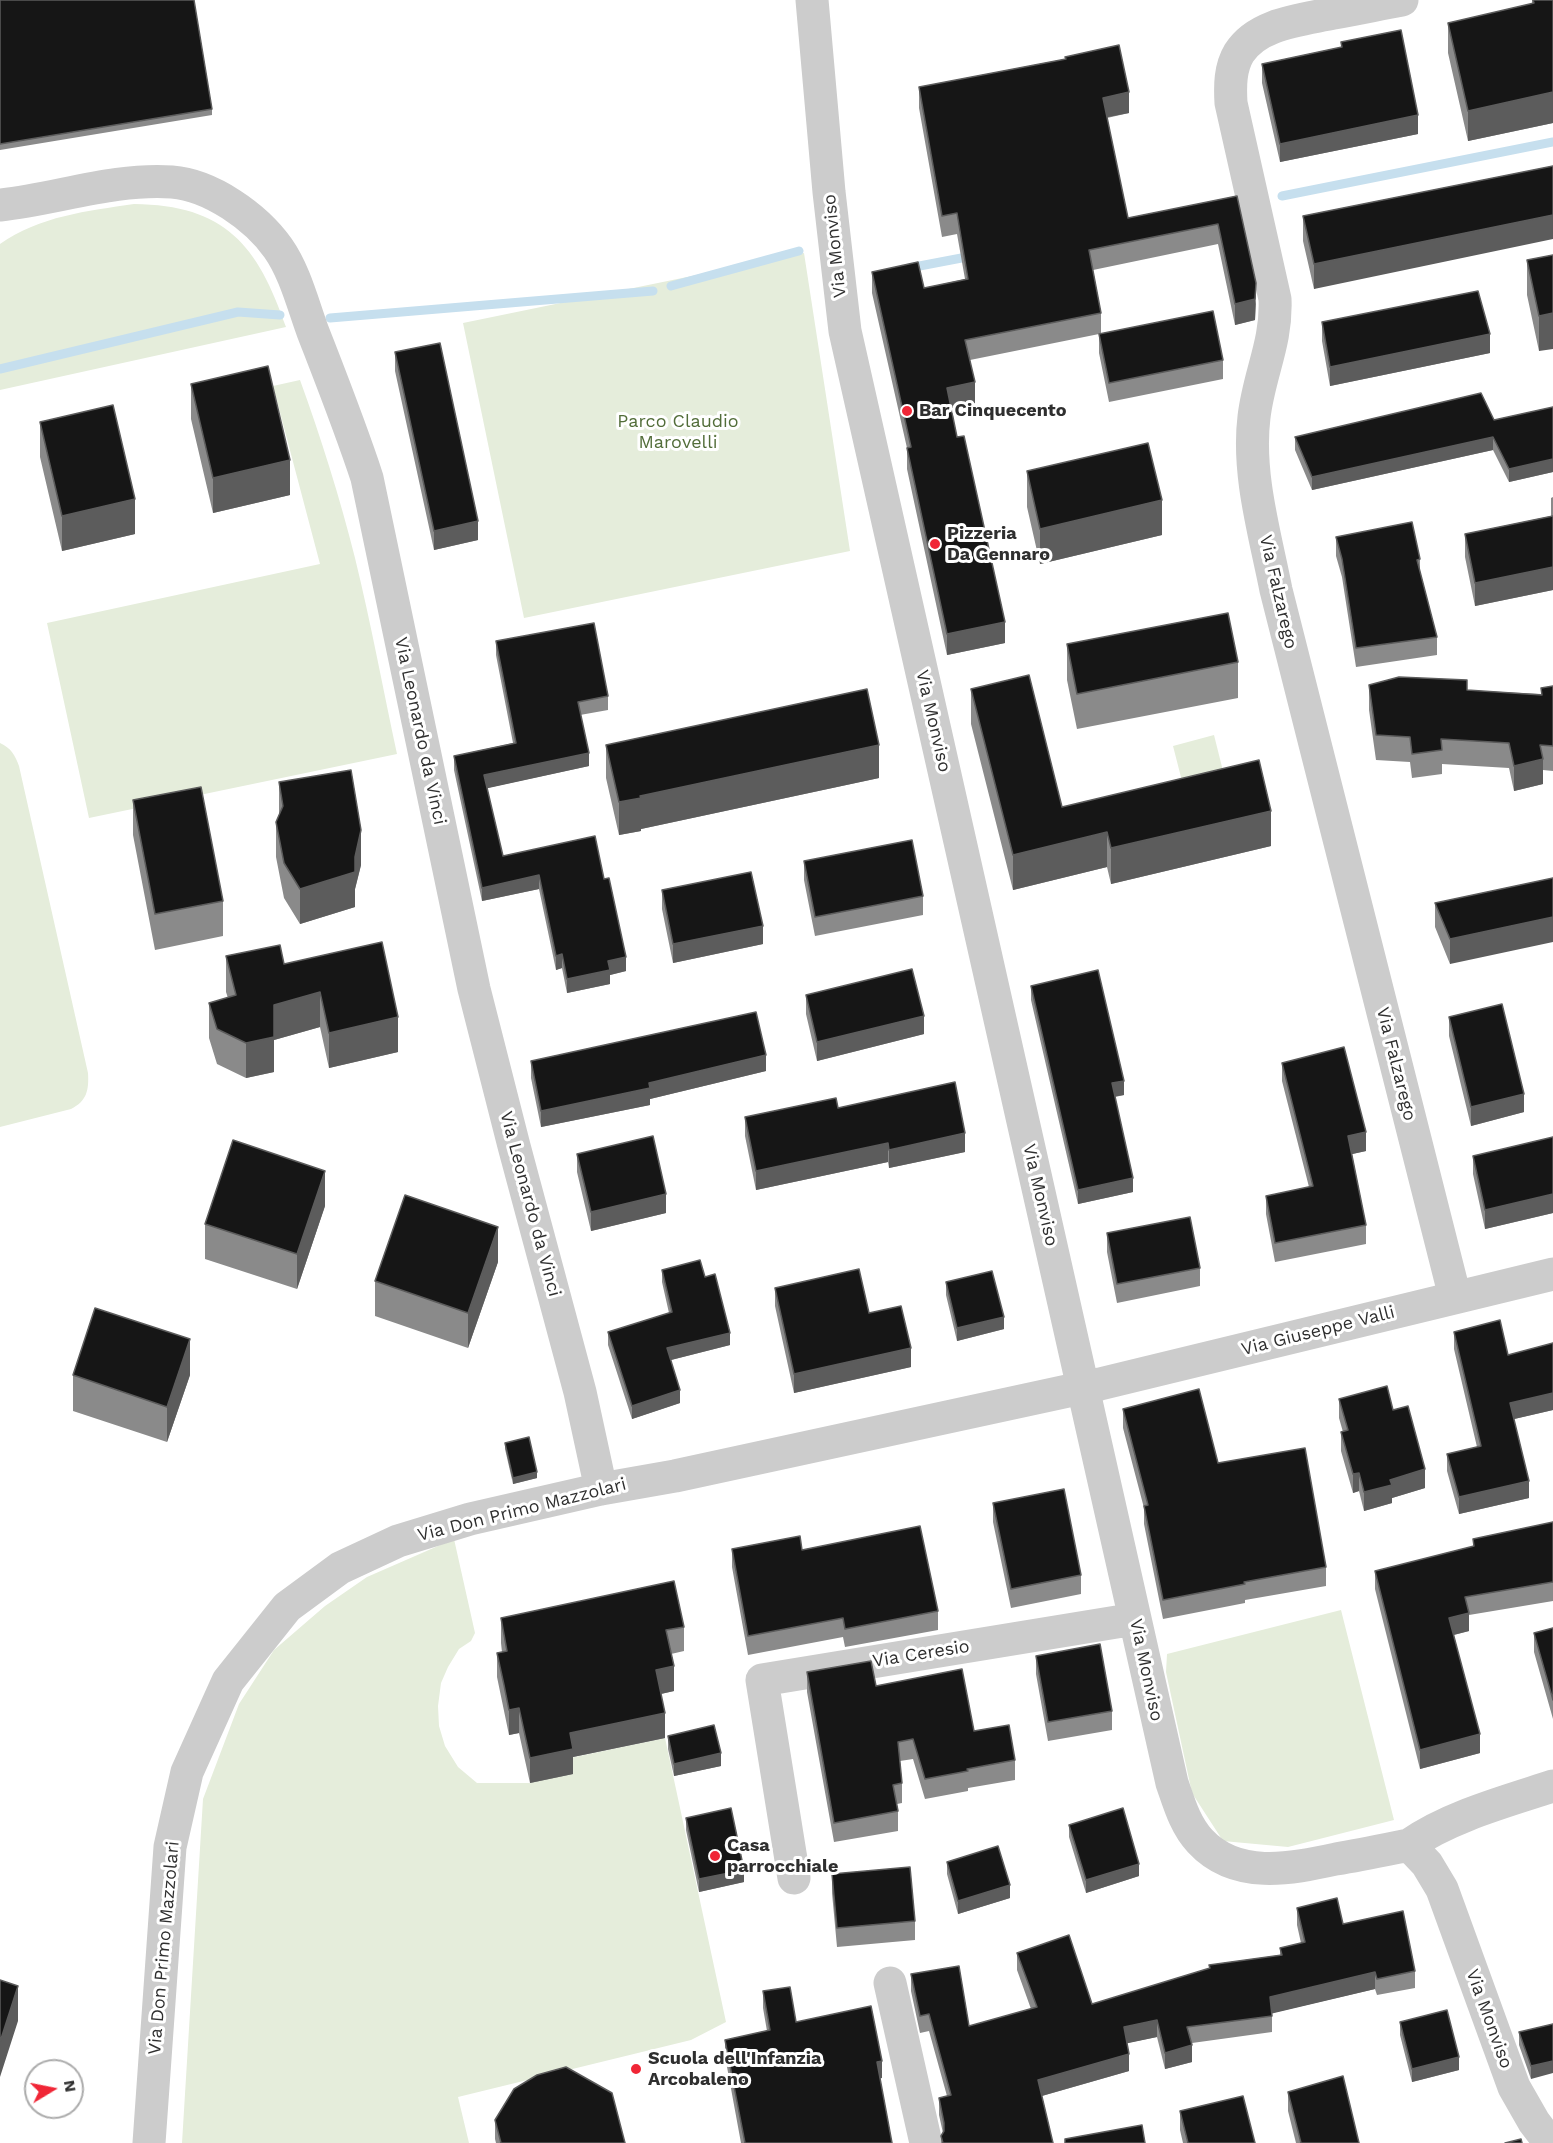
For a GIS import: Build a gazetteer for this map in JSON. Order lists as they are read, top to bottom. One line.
{"streets":{"street":["Via Monviso","Via Falzarego","Via Leonardo da Vinci","Via Giuseppe Valli","Via Don Primo Mazzolari","Via Ceresio"]},"crossings":[["Via Monviso","Via Giuseppe Valli"],["Via Monviso","Via Don Primo Mazzolari"],["Via Monviso","Via Ceresio"],["Via Falzarego","Via Giuseppe Valli"],["Via Leonardo da Vinci","Via Don Primo Mazzolari"],["Via Giuseppe Valli","Via Don Primo Mazzolari"]],"parks":["Parco Claudio Marovelli"],"places":["Bar Cinquecento","Pizzeria Da Gennaro","Casa parrocchiale","Scuola dell'Infanzia Arcobaleno"],"north":"right"}
